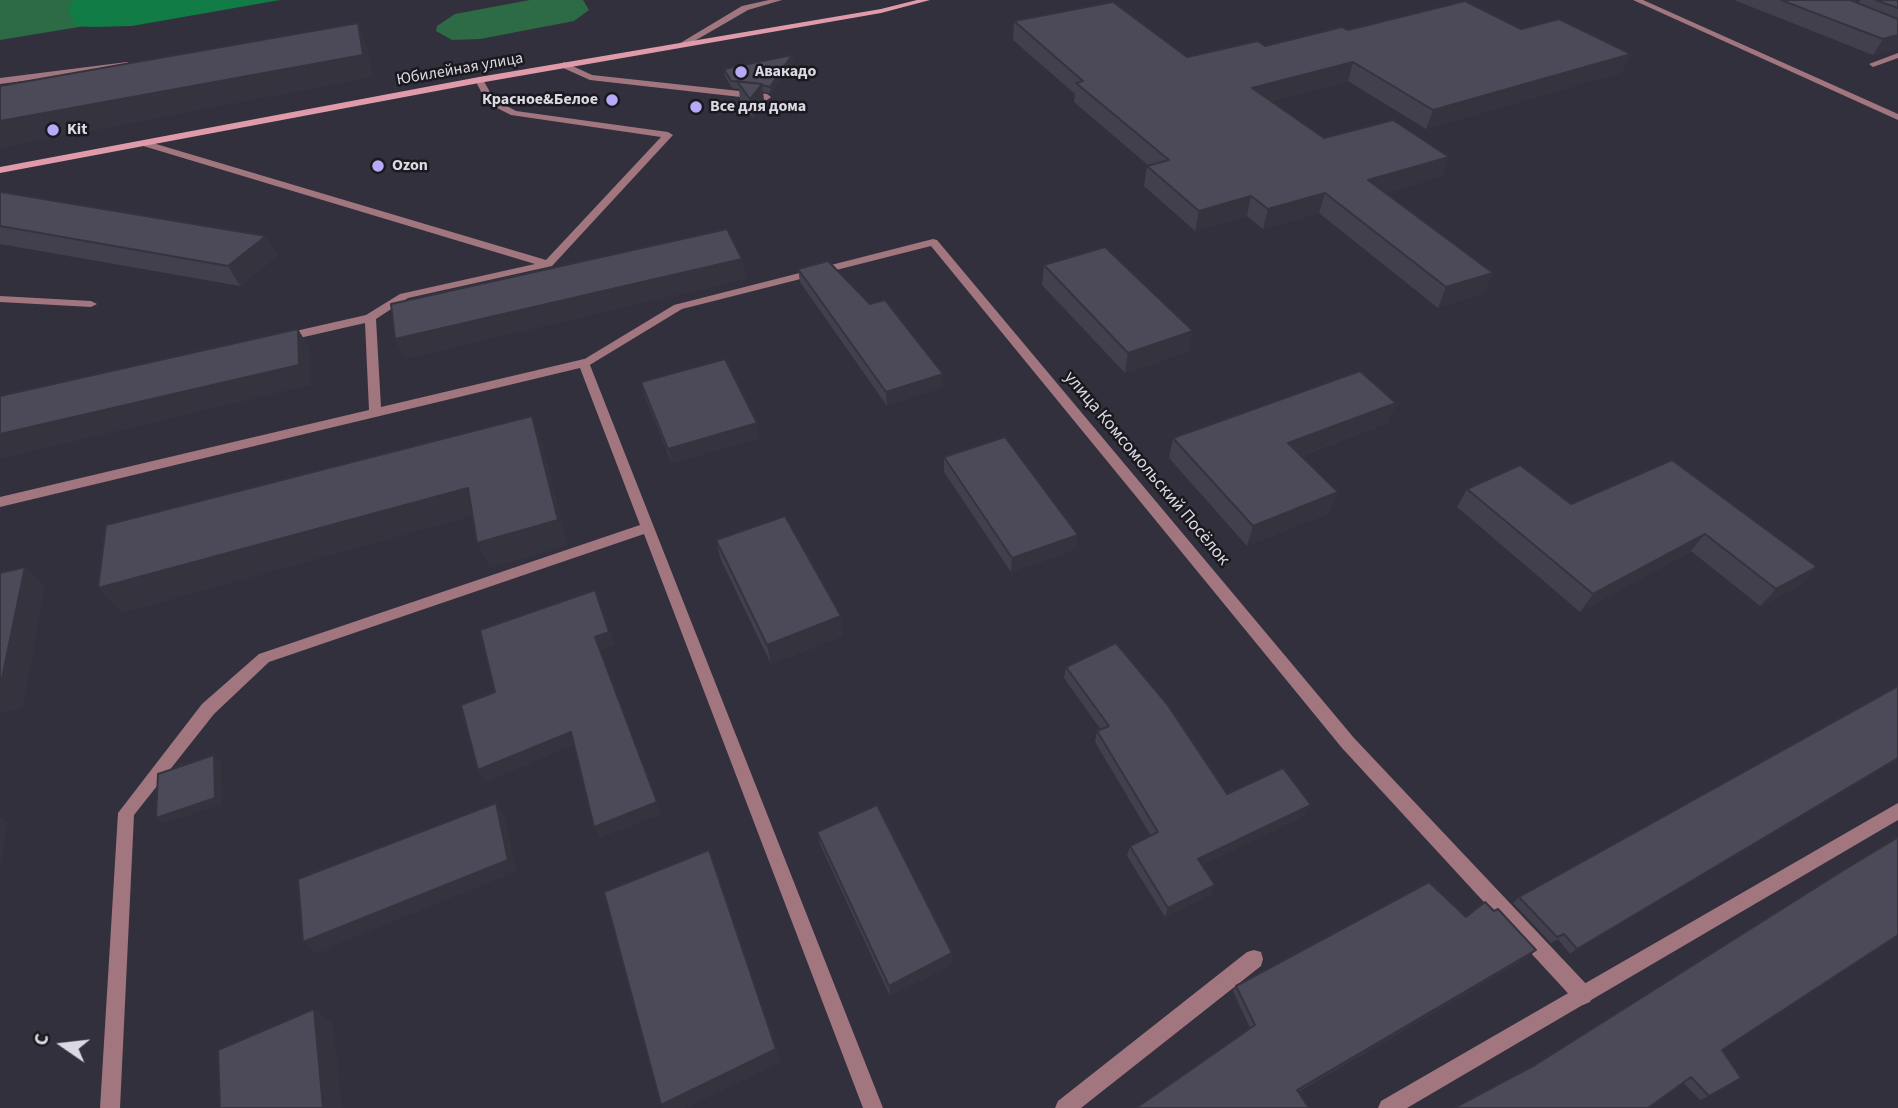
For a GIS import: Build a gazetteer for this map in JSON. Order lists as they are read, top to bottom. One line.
{"streets":{"street":["Юбилейная улица","улица Комсомольский Посёлок"]},"places":["Авакадо","Красное&Белое","Все для дома","Kit","Ozon"],"north":"left"}
